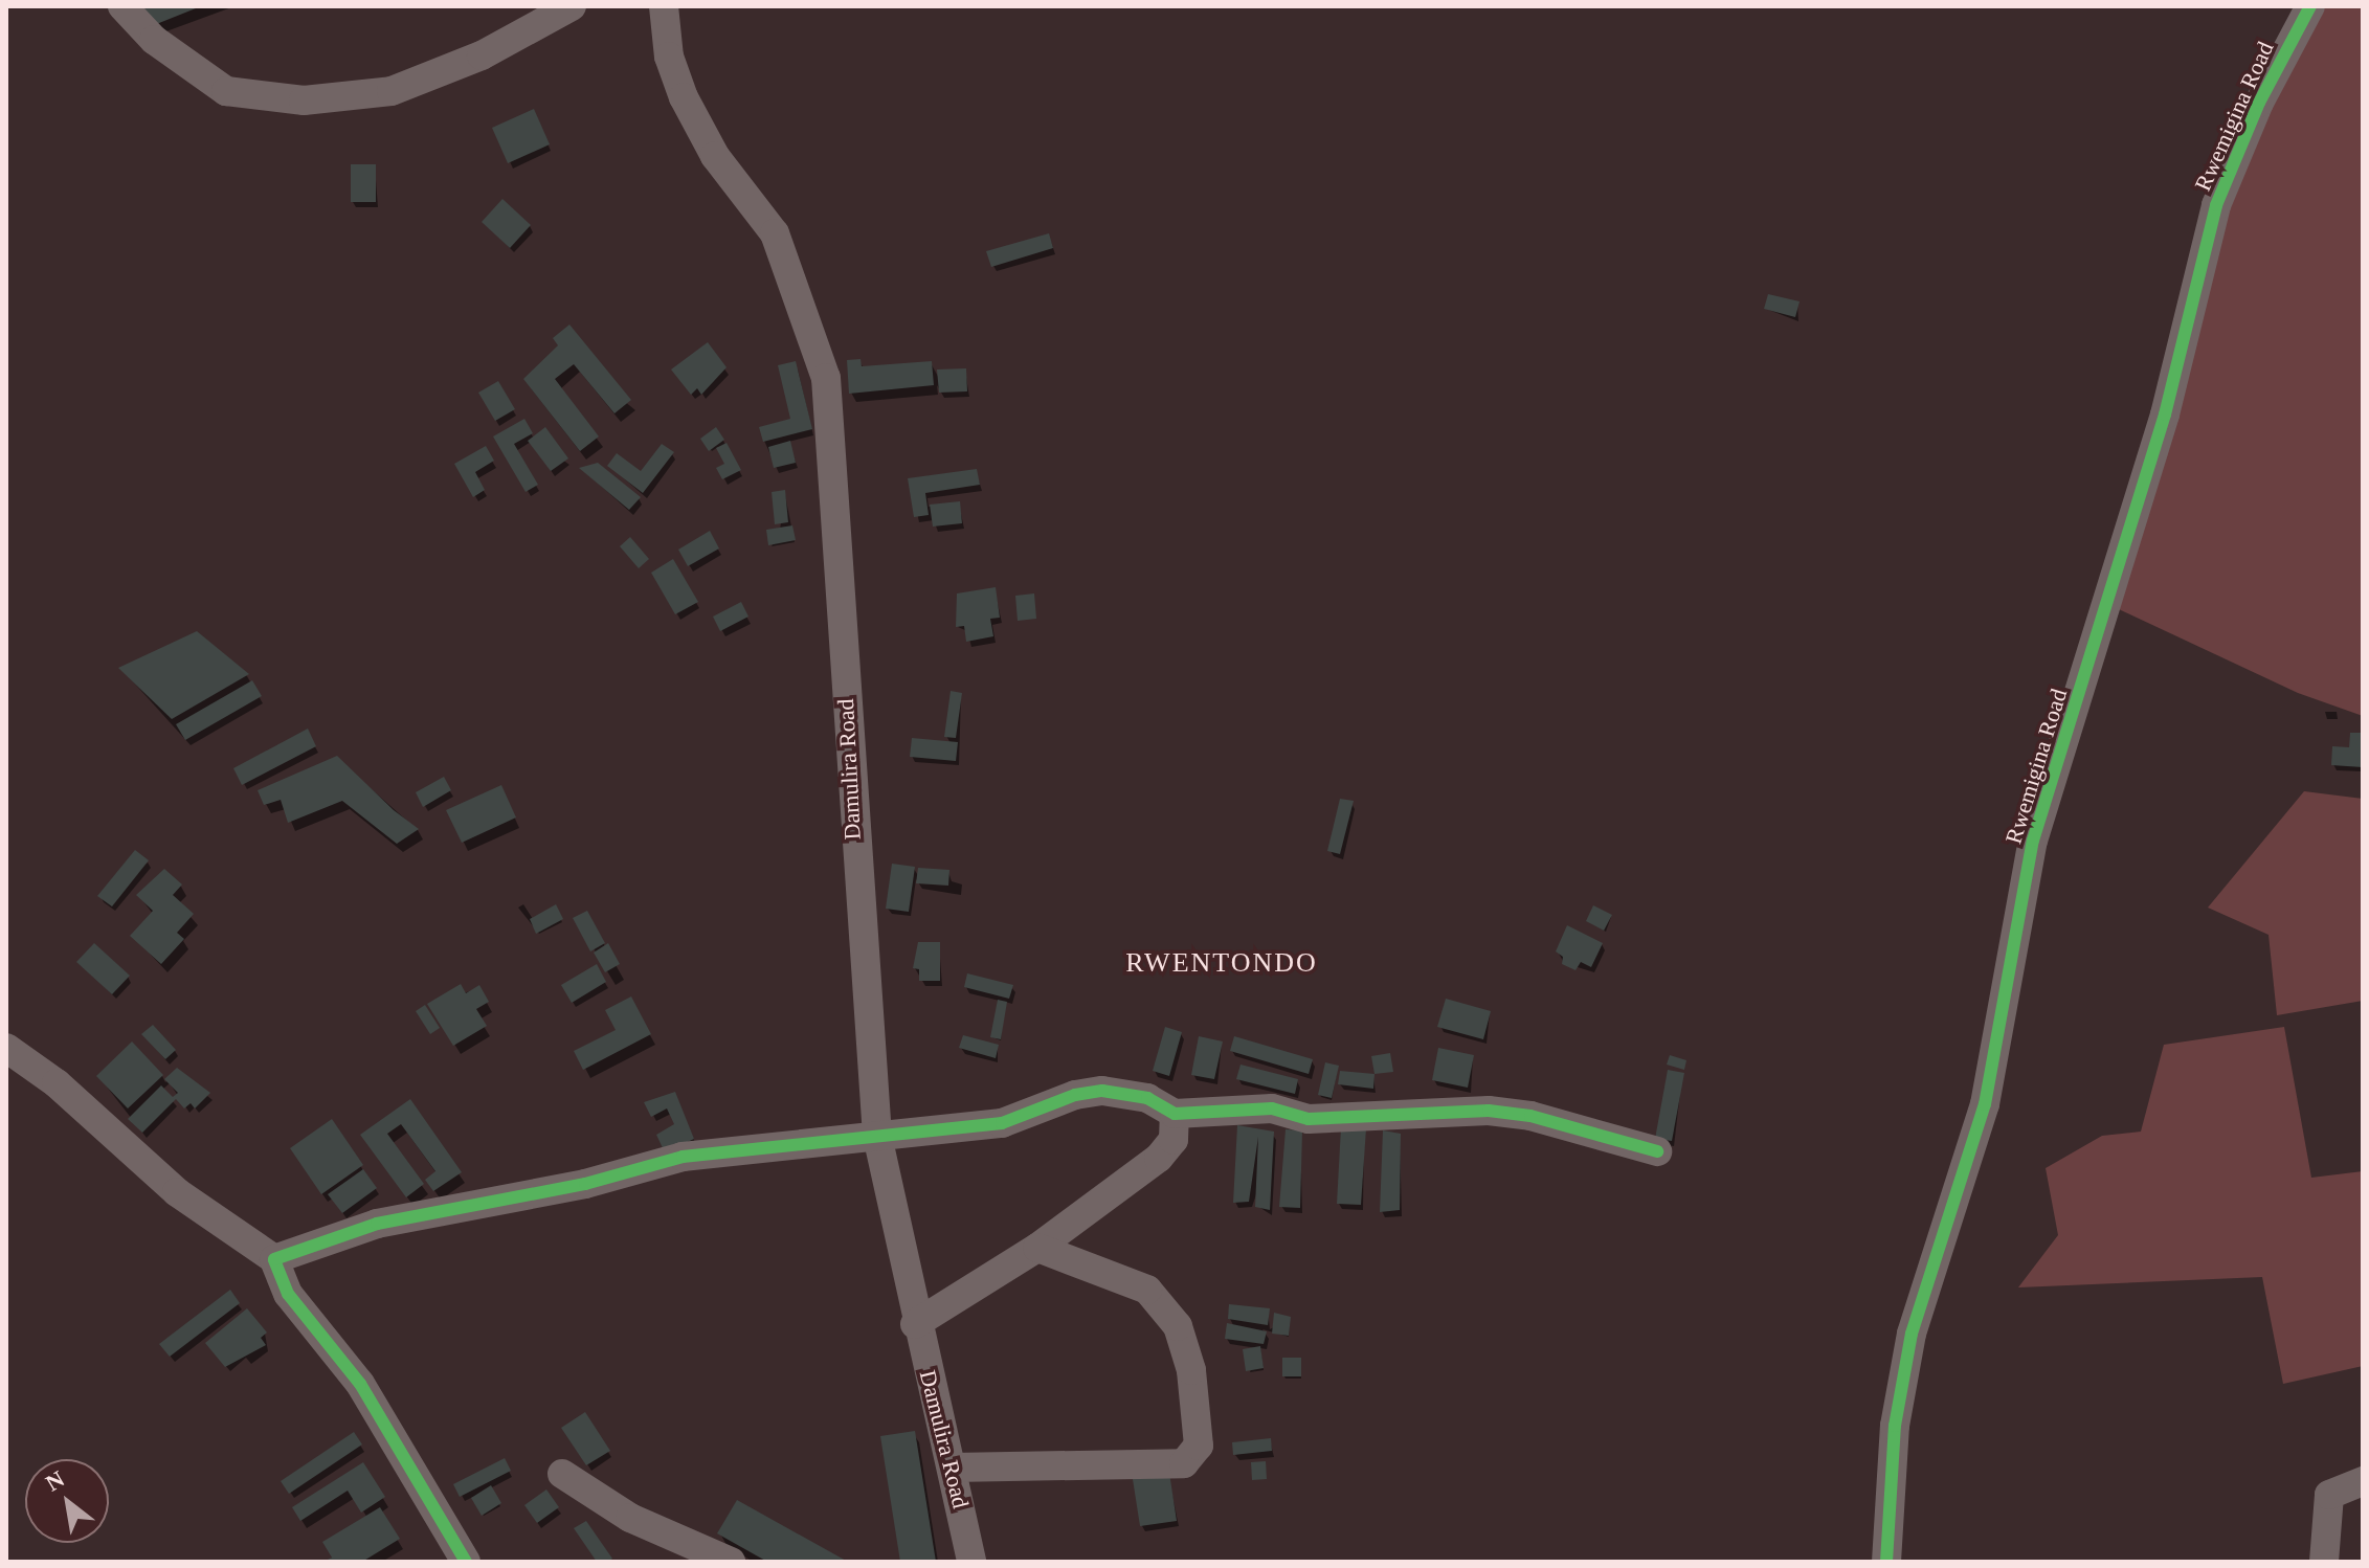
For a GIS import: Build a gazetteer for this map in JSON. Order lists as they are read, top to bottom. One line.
{"streets":{"street":["Rwemigina Road","Damulira Road"]},"districts":["RWENTONDO"],"north":"top left"}
